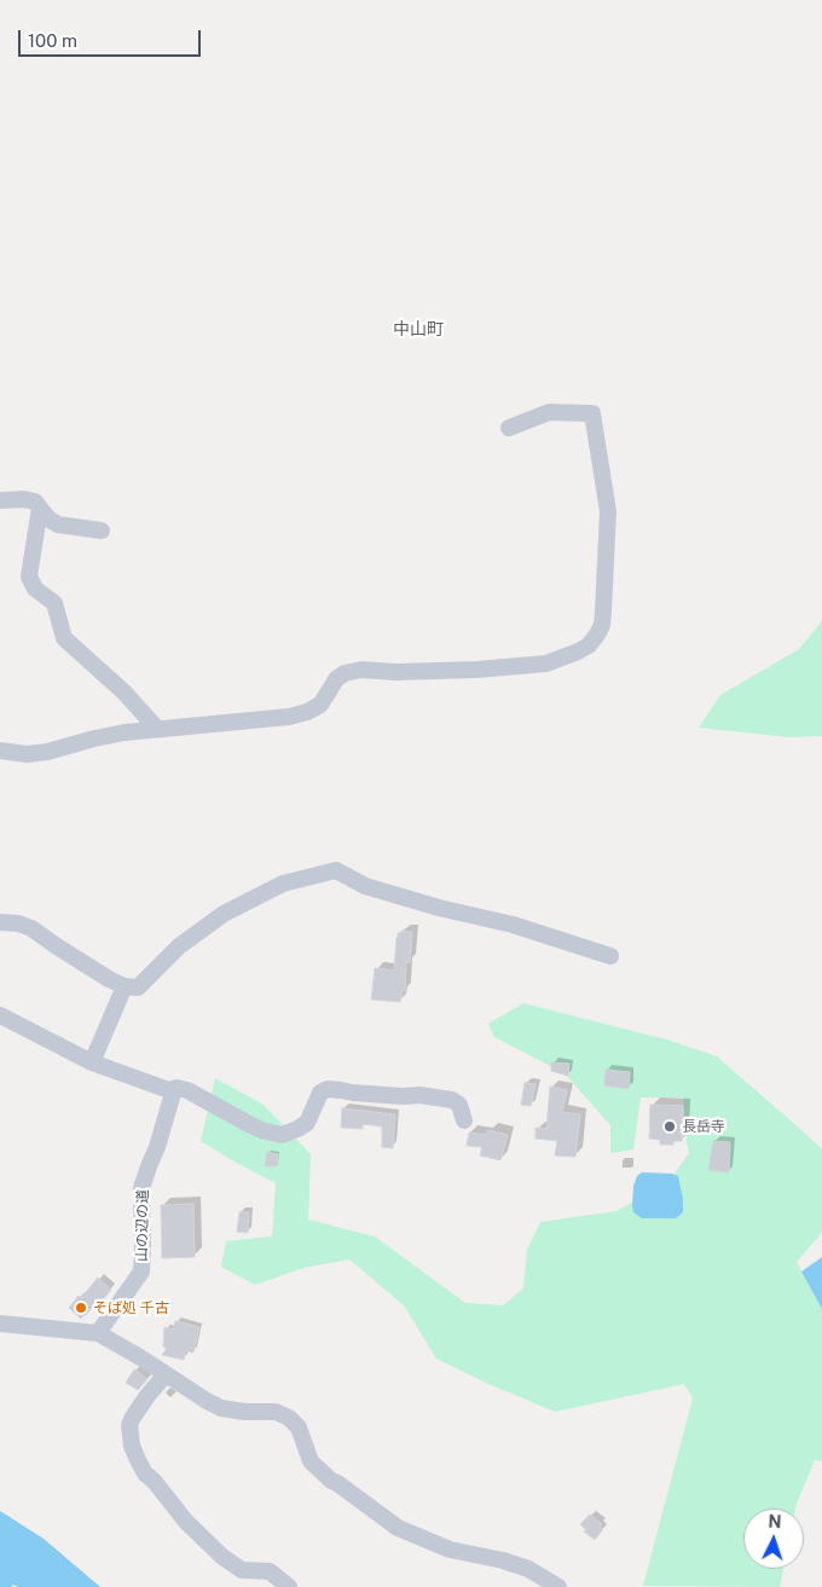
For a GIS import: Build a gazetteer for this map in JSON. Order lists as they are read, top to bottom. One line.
{"streets":{"street":["山の辺の道"]},"districts":["中山町"],"places":["長岳寺","そば処 千古"],"scale_bar":"100 m","north":"top"}
